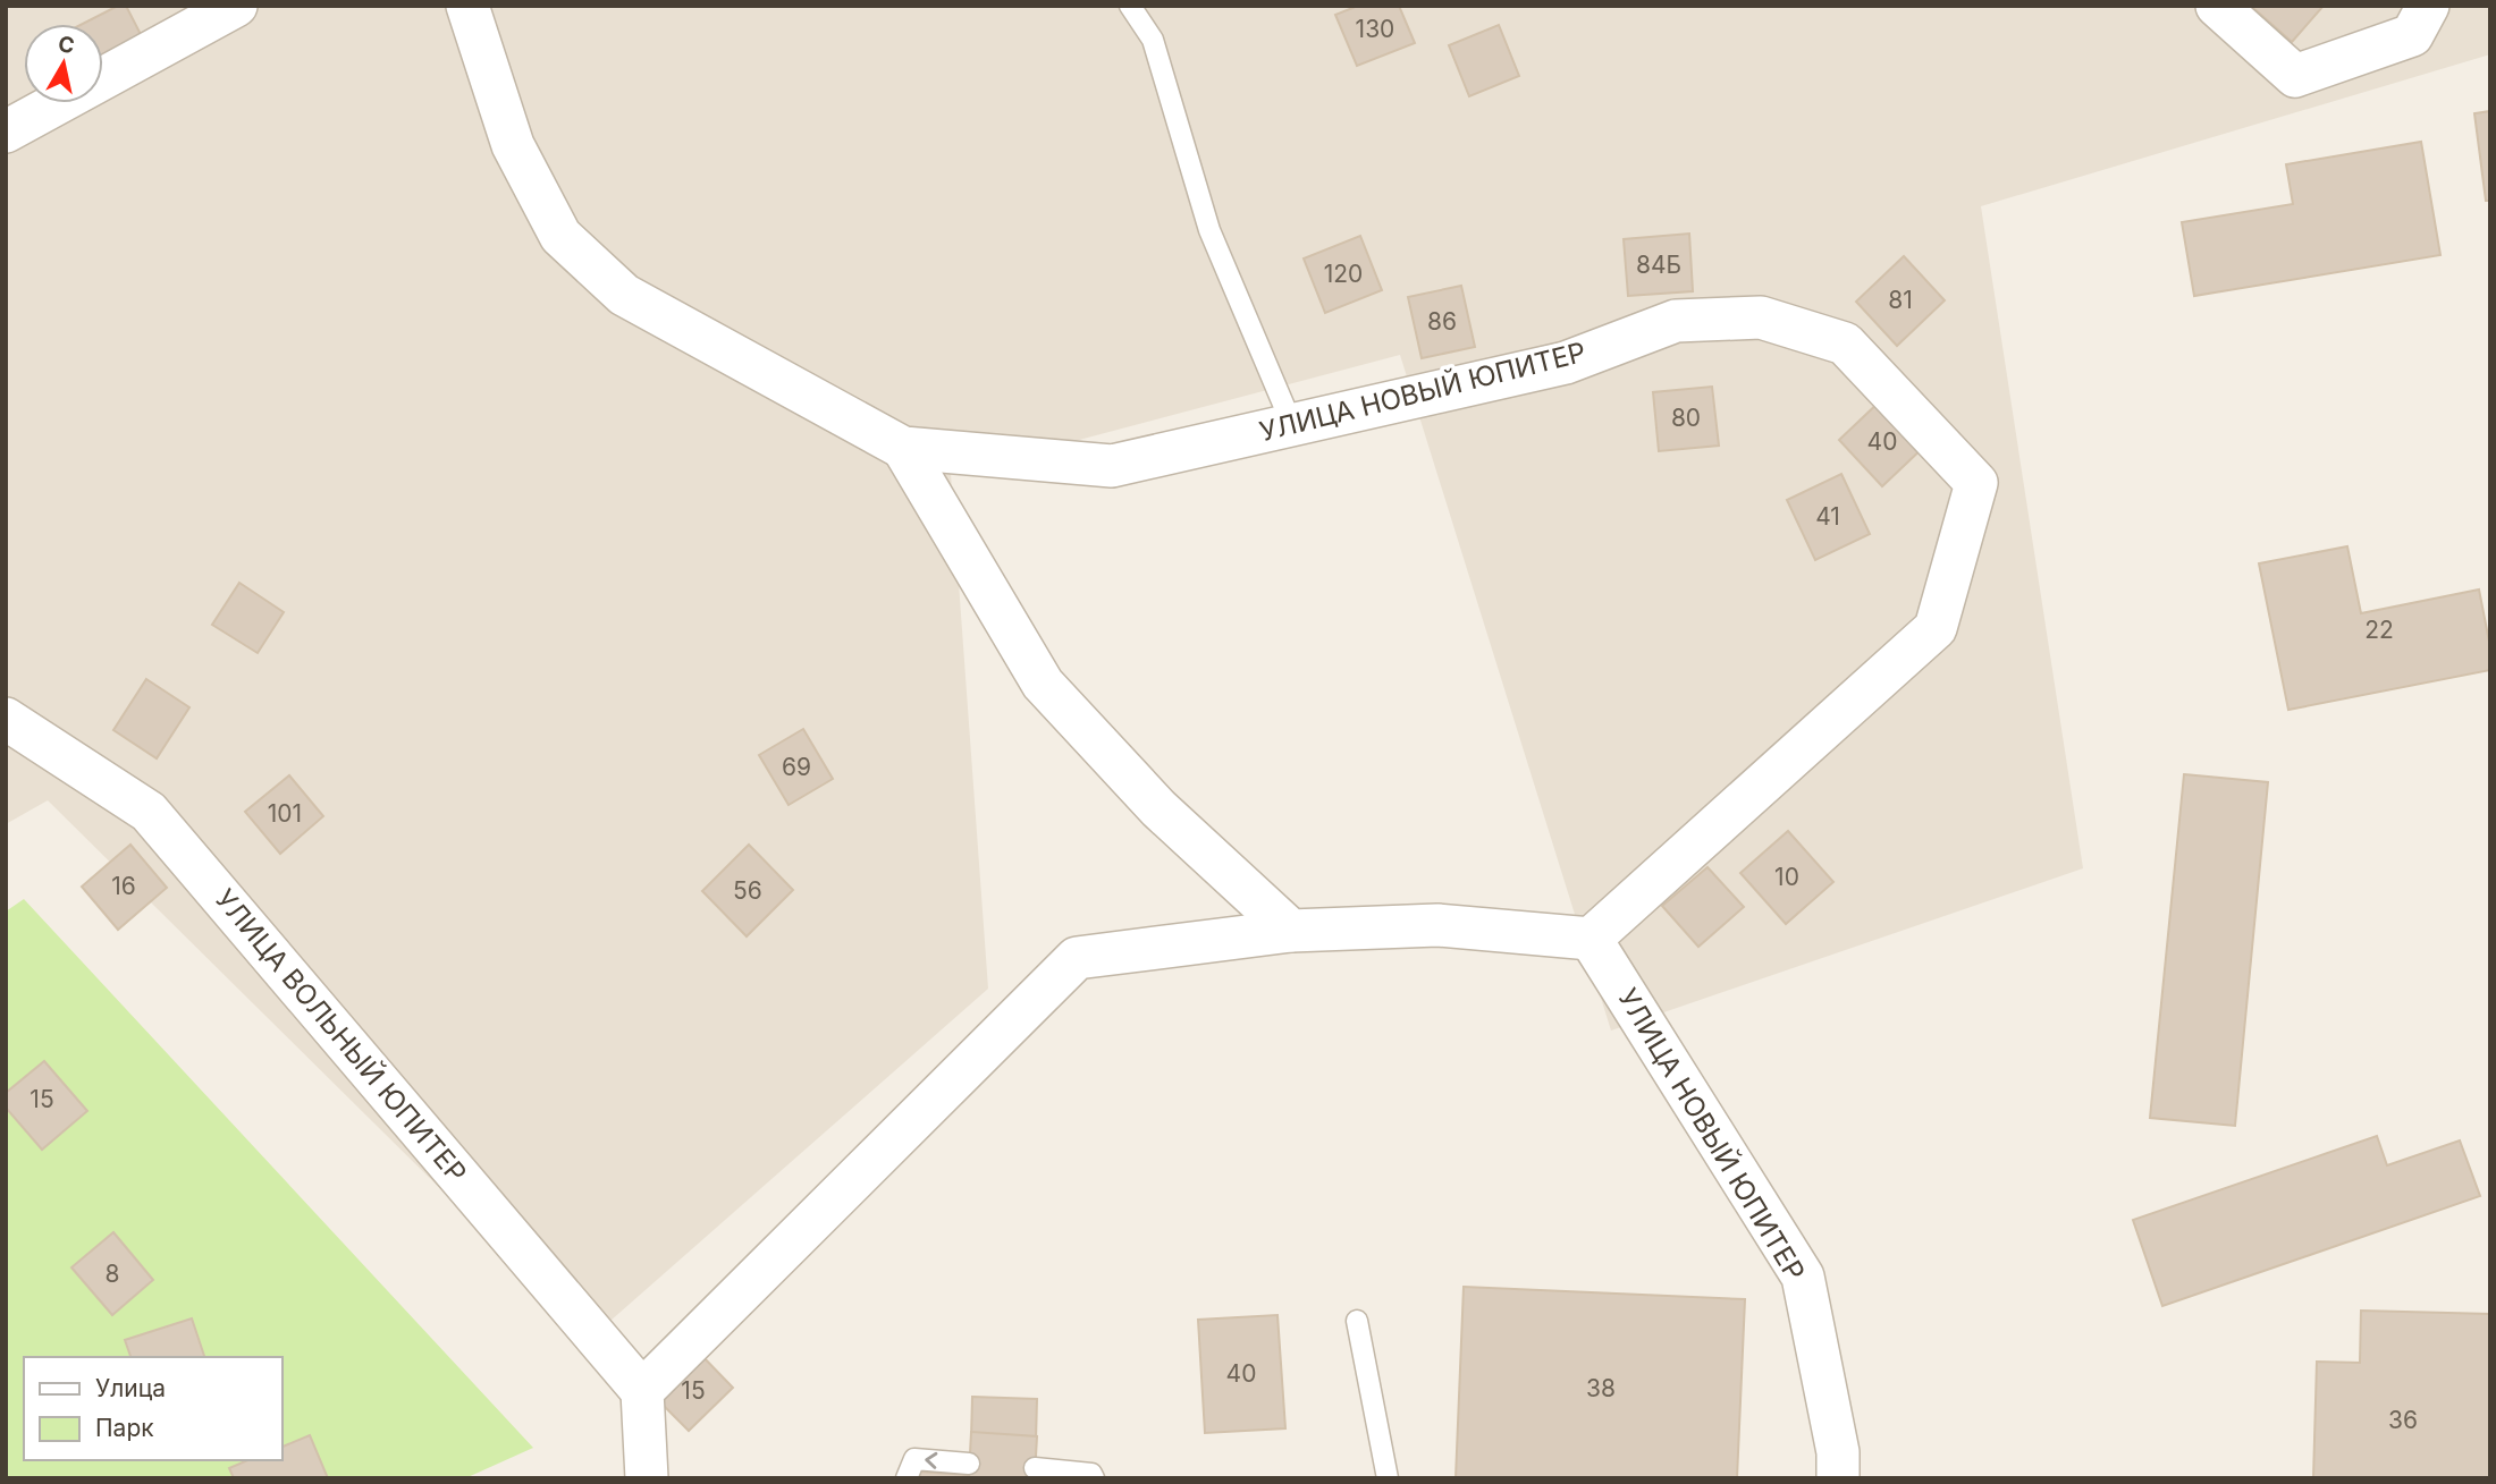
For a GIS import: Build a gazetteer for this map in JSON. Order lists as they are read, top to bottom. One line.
{"streets":{"street":["УЛИЦА НОВЫЙ ЮПИТЕР","УЛИЦА ВОЛЬНЫЙ ЮПИТЕР"]},"house_numbers":["130","84Б","120","81","86","80","40","41","22","69","101","10","16","56","15","8","40","38","15","36"],"legend":["Улица","Парк"],"north":"top"}
